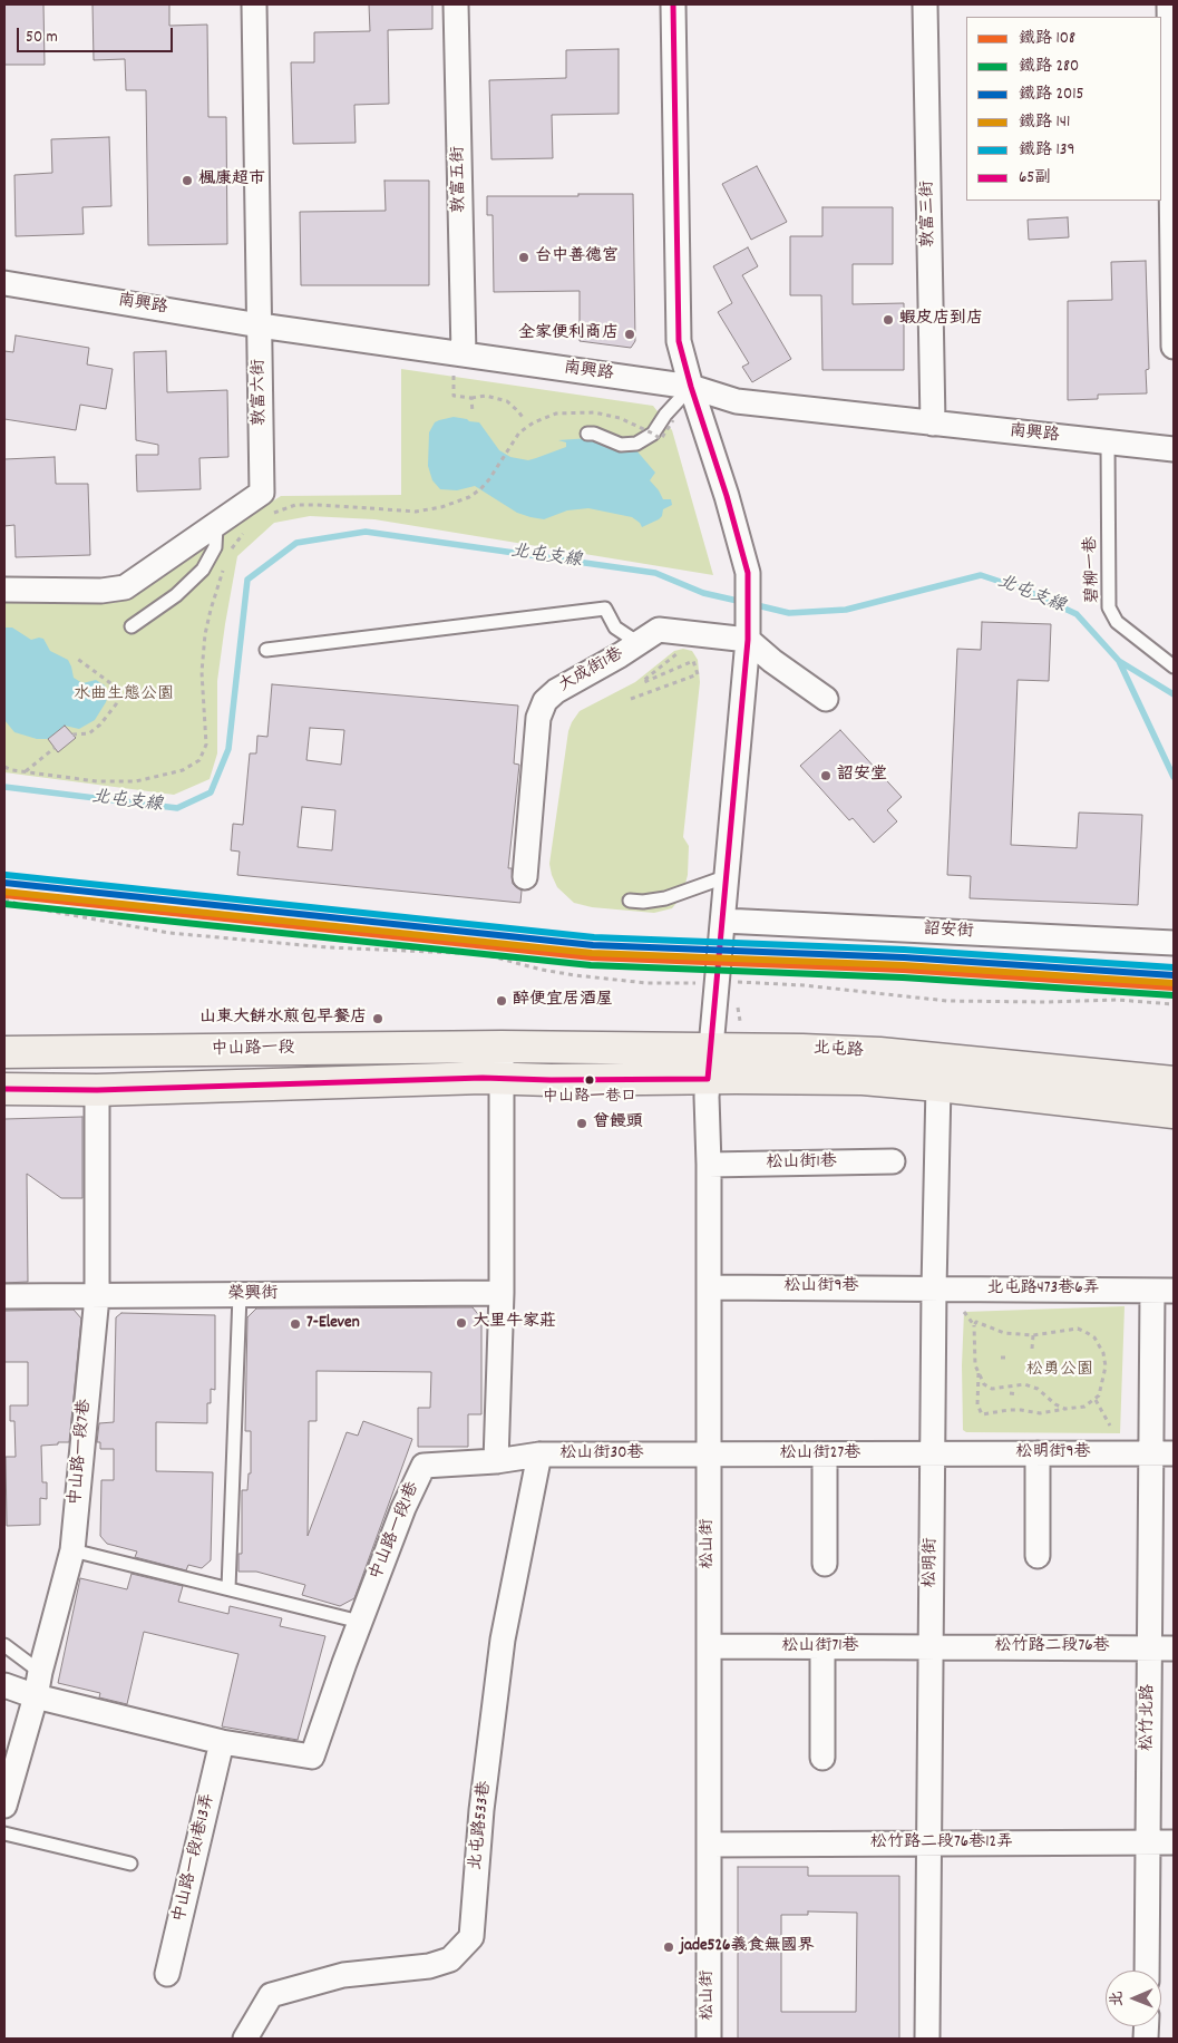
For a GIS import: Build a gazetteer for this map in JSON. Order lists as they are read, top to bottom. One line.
{"streets":{"main road":["中山路一段","北屯路"],"street":["敦富五街","敦富三街","南興路","敦富六街","大成街1巷","詔安街","松山街1巷","松山街9巷","北屯路473巷6弄","榮興街","中山路一段7巷","松明街9巷","松山街30巷","松山街27巷","中山路一段1巷","松山街","松明街","松山街71巷","松竹路二段76巷","松竹北路","北屯路533巷","松竹路二段76巷12弄","中山路一段1巷13弄"],"lane":["碧柳一巷"]},"crossings":[["敦富五街","南興路"],["敦富三街","南興路"],["南興路","敦富六街"],["南興路","碧柳一巷"],["南興路","松山街"],["大成街1巷","松山街"],["詔安街","松山街"],["中山路一段","北屯路"],["中山路一段","中山路一段7巷"],["北屯路","松山街"],["北屯路","松明街"],["松山街1巷","松山街"],["松山街9巷","北屯路473巷6弄"],["松山街9巷","松山街"],["松山街9巷","松明街"],["北屯路473巷6弄","松明街9巷"],["北屯路473巷6弄","松明街"],["北屯路473巷6弄","松竹北路"],["榮興街","中山路一段7巷"],["中山路一段7巷","中山路一段1巷"],["松明街9巷","松山街27巷"],["松明街9巷","松明街"],["松明街9巷","松竹北路"],["松山街30巷","松山街27巷"],["松山街30巷","中山路一段1巷"],["松山街30巷","松山街"],["松山街30巷","北屯路533巷"],["松山街27巷","松山街"],["松山街27巷","松明街"],["中山路一段1巷","中山路一段1巷13弄"],["松山街","松山街71巷"],["松山街","松竹路二段76巷12弄"],["松明街","松山街71巷"],["松明街","松竹路二段76巷"],["松明街","松竹路二段76巷12弄"],["松山街71巷","松竹路二段76巷"],["松竹路二段76巷","松竹北路"],["松竹北路","松竹路二段76巷12弄"]],"water":["北屯支線"],"parks":["水曲生態公園","松勇公園"],"places":["楓康超市","台中善德宮","蝦皮店到店","全家便利商店","詔安堂","醉便宜居酒屋","山東大餅水煎包早餐店","中山路一巷口","曾饅頭","大里牛家莊","7-Eleven","jade526義食無國界"],"lines":["transit line 65副","rail line 139","rail line 2015","rail line 141","rail line 108","rail line 280"],"legend":["鐵路 108","鐵路 280","鐵路 2015","鐵路 141","鐵路 139","65副"],"scale_bar":"50 m","north":"left"}
